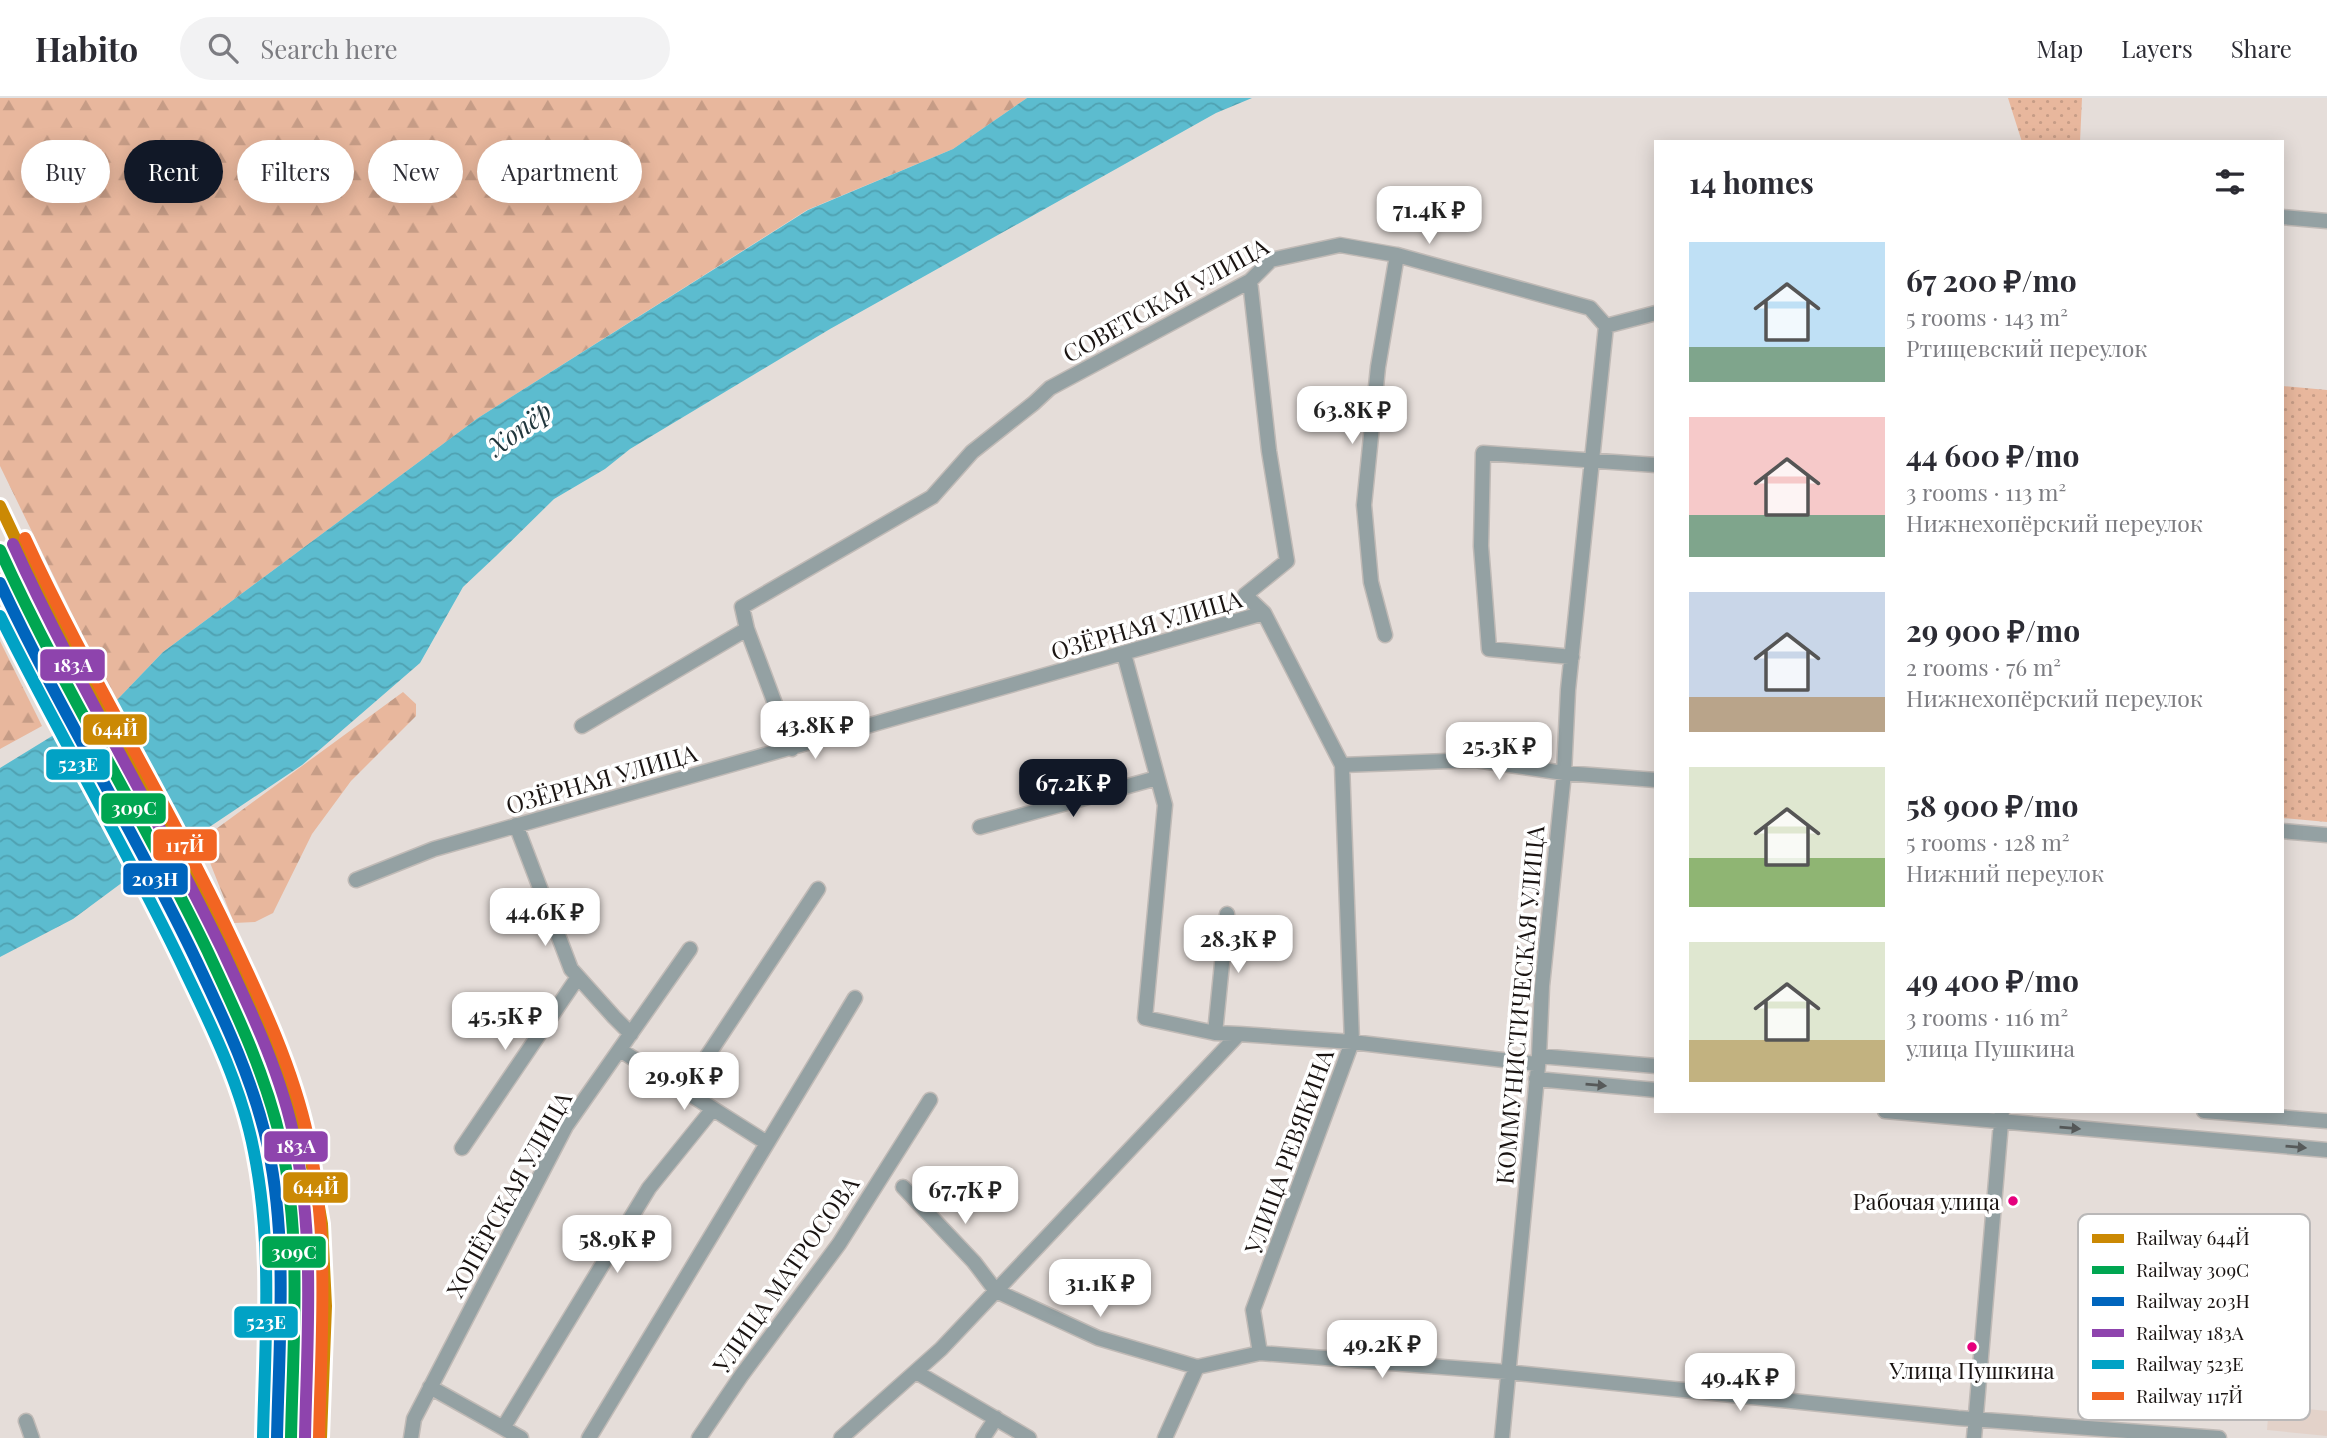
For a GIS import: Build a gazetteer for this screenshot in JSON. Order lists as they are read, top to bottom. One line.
{"streets":{"street":["СОВЕТСКАЯ УЛИЦА","ОЗЁРНАЯ УЛИЦА","КОММУНИСТИЧЕСКАЯ УЛИЦА","УЛИЦА РЕВЯКИНА","ХОПЁРСКАЯ УЛИЦА","УЛИЦА МАТРОСОВА"]},"crossings":[["СОВЕТСКАЯ УЛИЦА","КОММУНИСТИЧЕСКАЯ УЛИЦА"],["СОВЕТСКАЯ УЛИЦА","УЛИЦА РЕВЯКИНА"],["ОЗЁРНАЯ УЛИЦА","УЛИЦА РЕВЯКИНА"]],"water":["Хопёр"],"places":["Рабочая улица","Улица Пушкина"],"lines":["rail line 644Й","rail line 117Й","rail line 183А","rail line 309С","rail line 203Н","rail line 523Е"],"legend":["Railway 644Й","Railway 309С","Railway 203Н","Railway 183А","Railway 523Е","Railway 117Й"],"page":{"header":"Habito","search":"Search here","nav":["Map","Layers","Share"],"chip":["Buy","Rent","Filters","New","Apartment"],"heading":"14 homes","price":["71.4K ₽","63.8K ₽","43.8K ₽","25.3K ₽","67.2K ₽","44.6K ₽","28.3K ₽","45.5K ₽","29.9K ₽","67.7K ₽","58.9K ₽","31.1K ₽","49.2K ₽","49.4K ₽"],"list":[{"name":"67 200 ₽/mo","note":"5 rooms · 143 m² · Ртищевский переулок"},{"name":"44 600 ₽/mo","note":"3 rooms · 113 m² · Нижнехопёрский переулок"},{"name":"29 900 ₽/mo","note":"2 rooms · 76 m² · Нижнехопёрский переулок"},{"name":"58 900 ₽/mo","note":"5 rooms · 128 m² · Нижний переулок"},{"name":"49 400 ₽/mo","note":"3 rooms · 116 m² · улица Пушкина"}]}}
